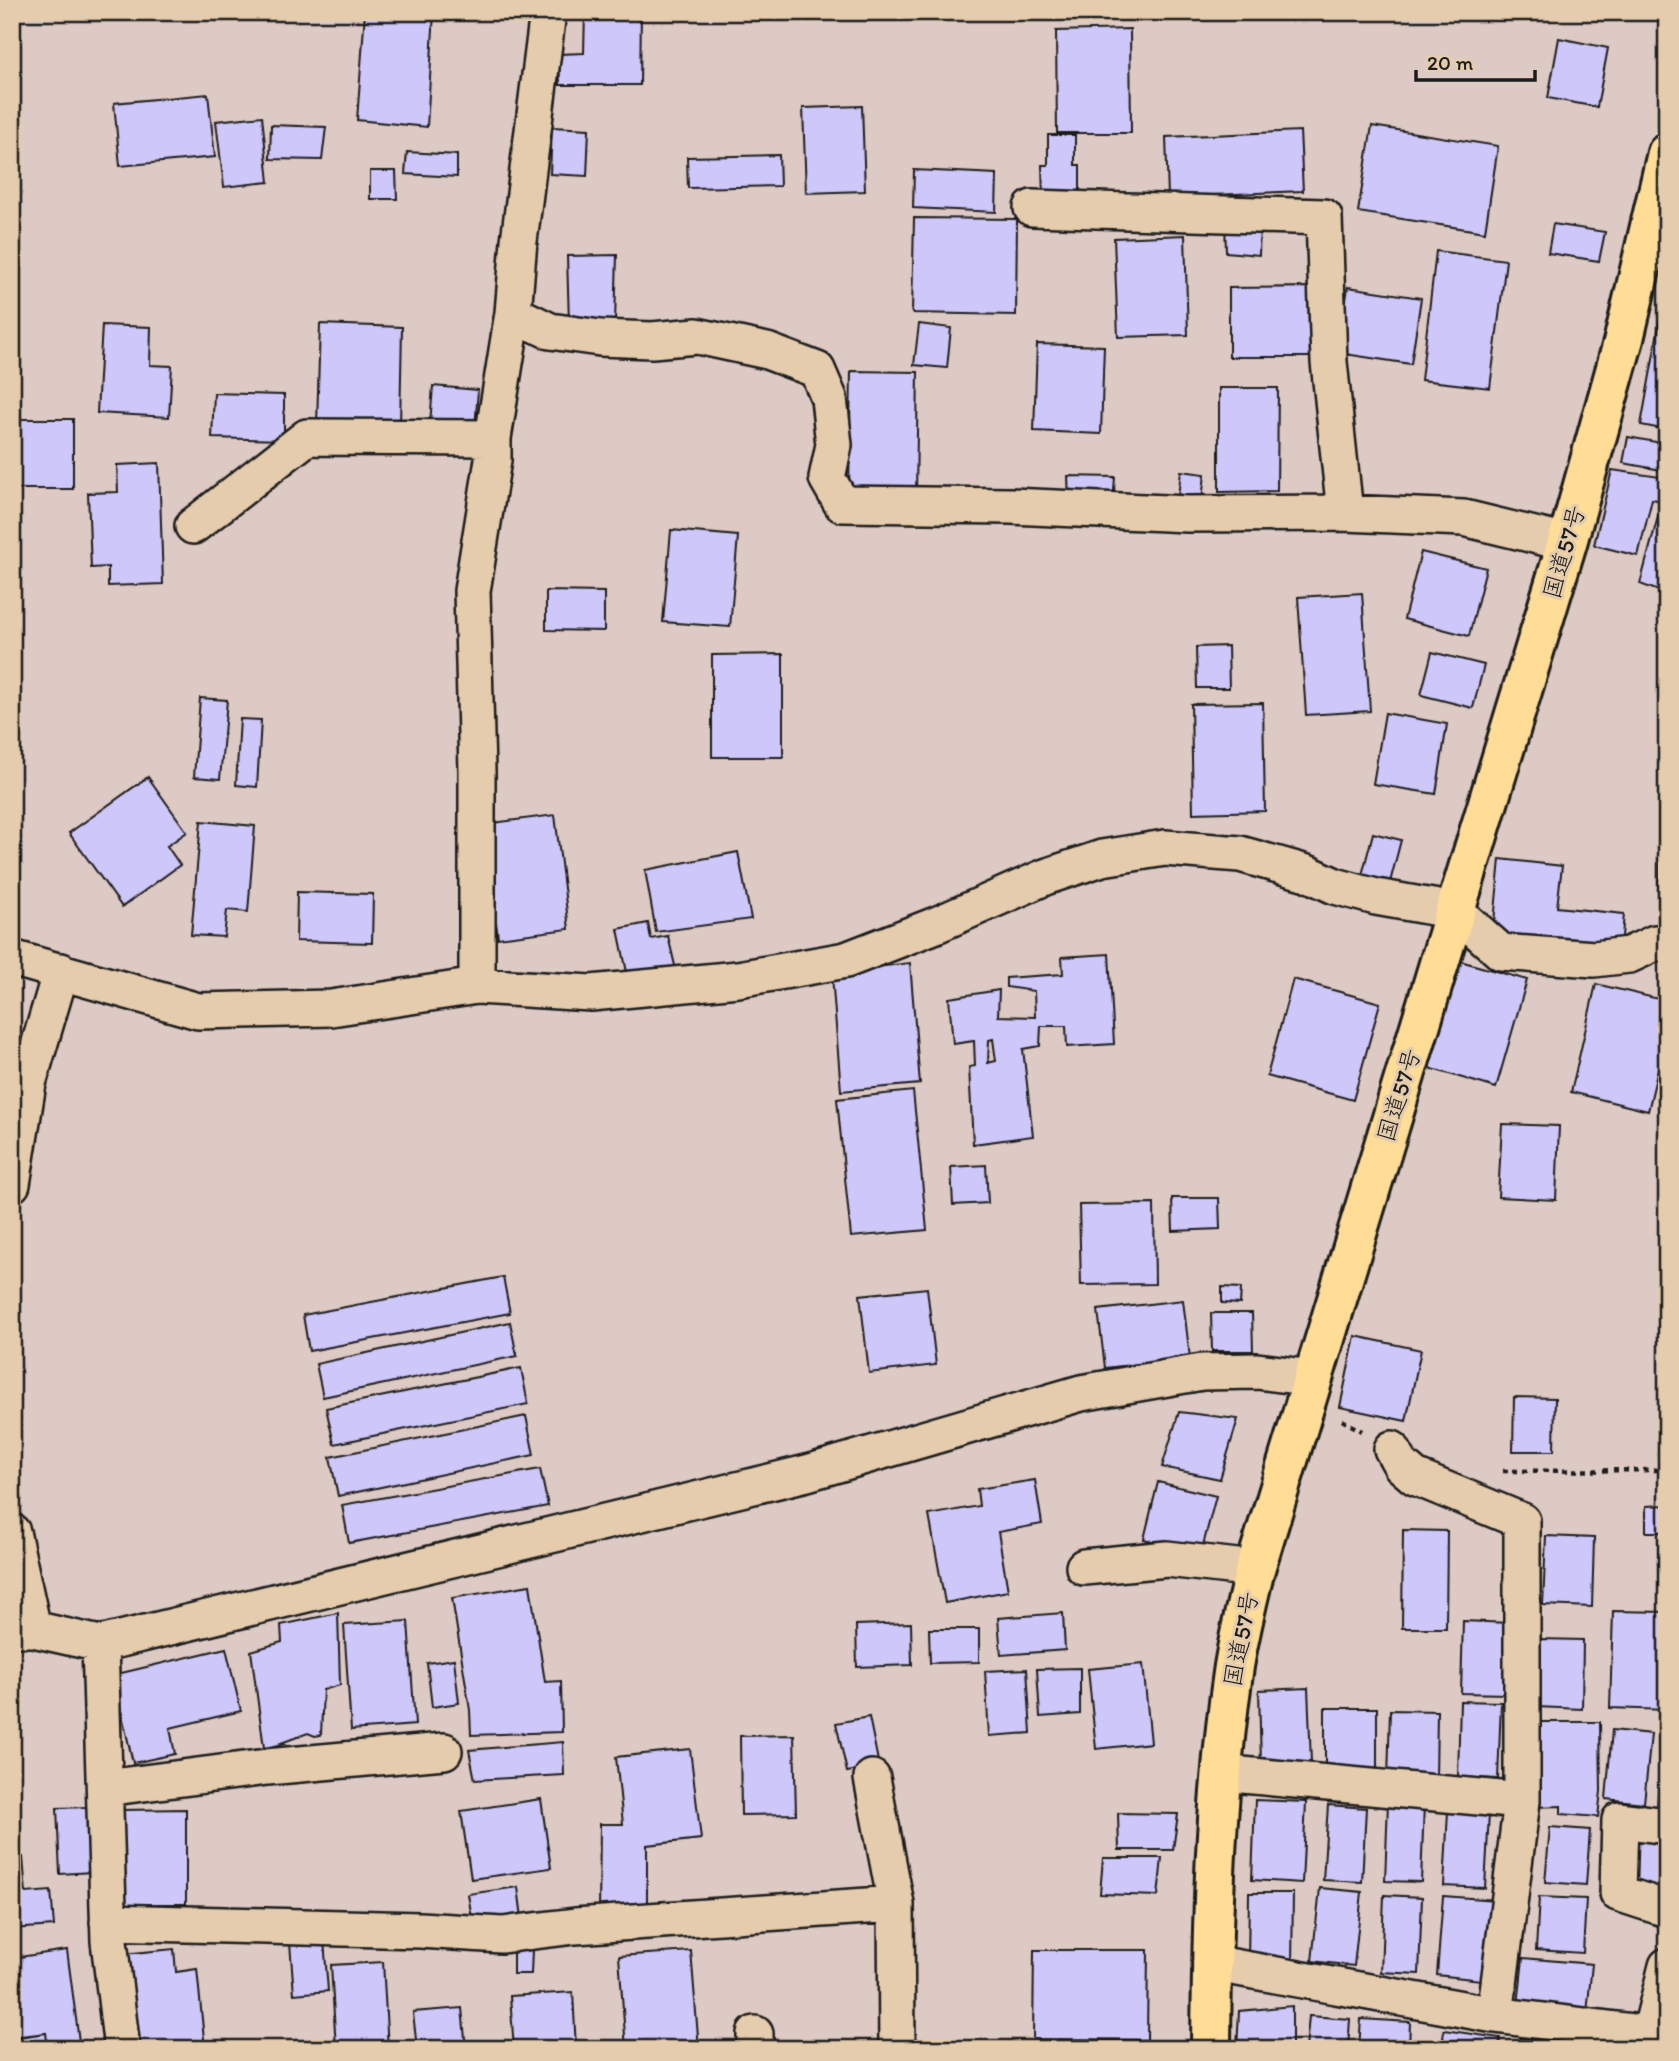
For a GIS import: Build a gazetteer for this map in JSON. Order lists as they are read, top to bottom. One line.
{"streets":{"highway":["国道57号"]},"scale_bar":"20 m"}
